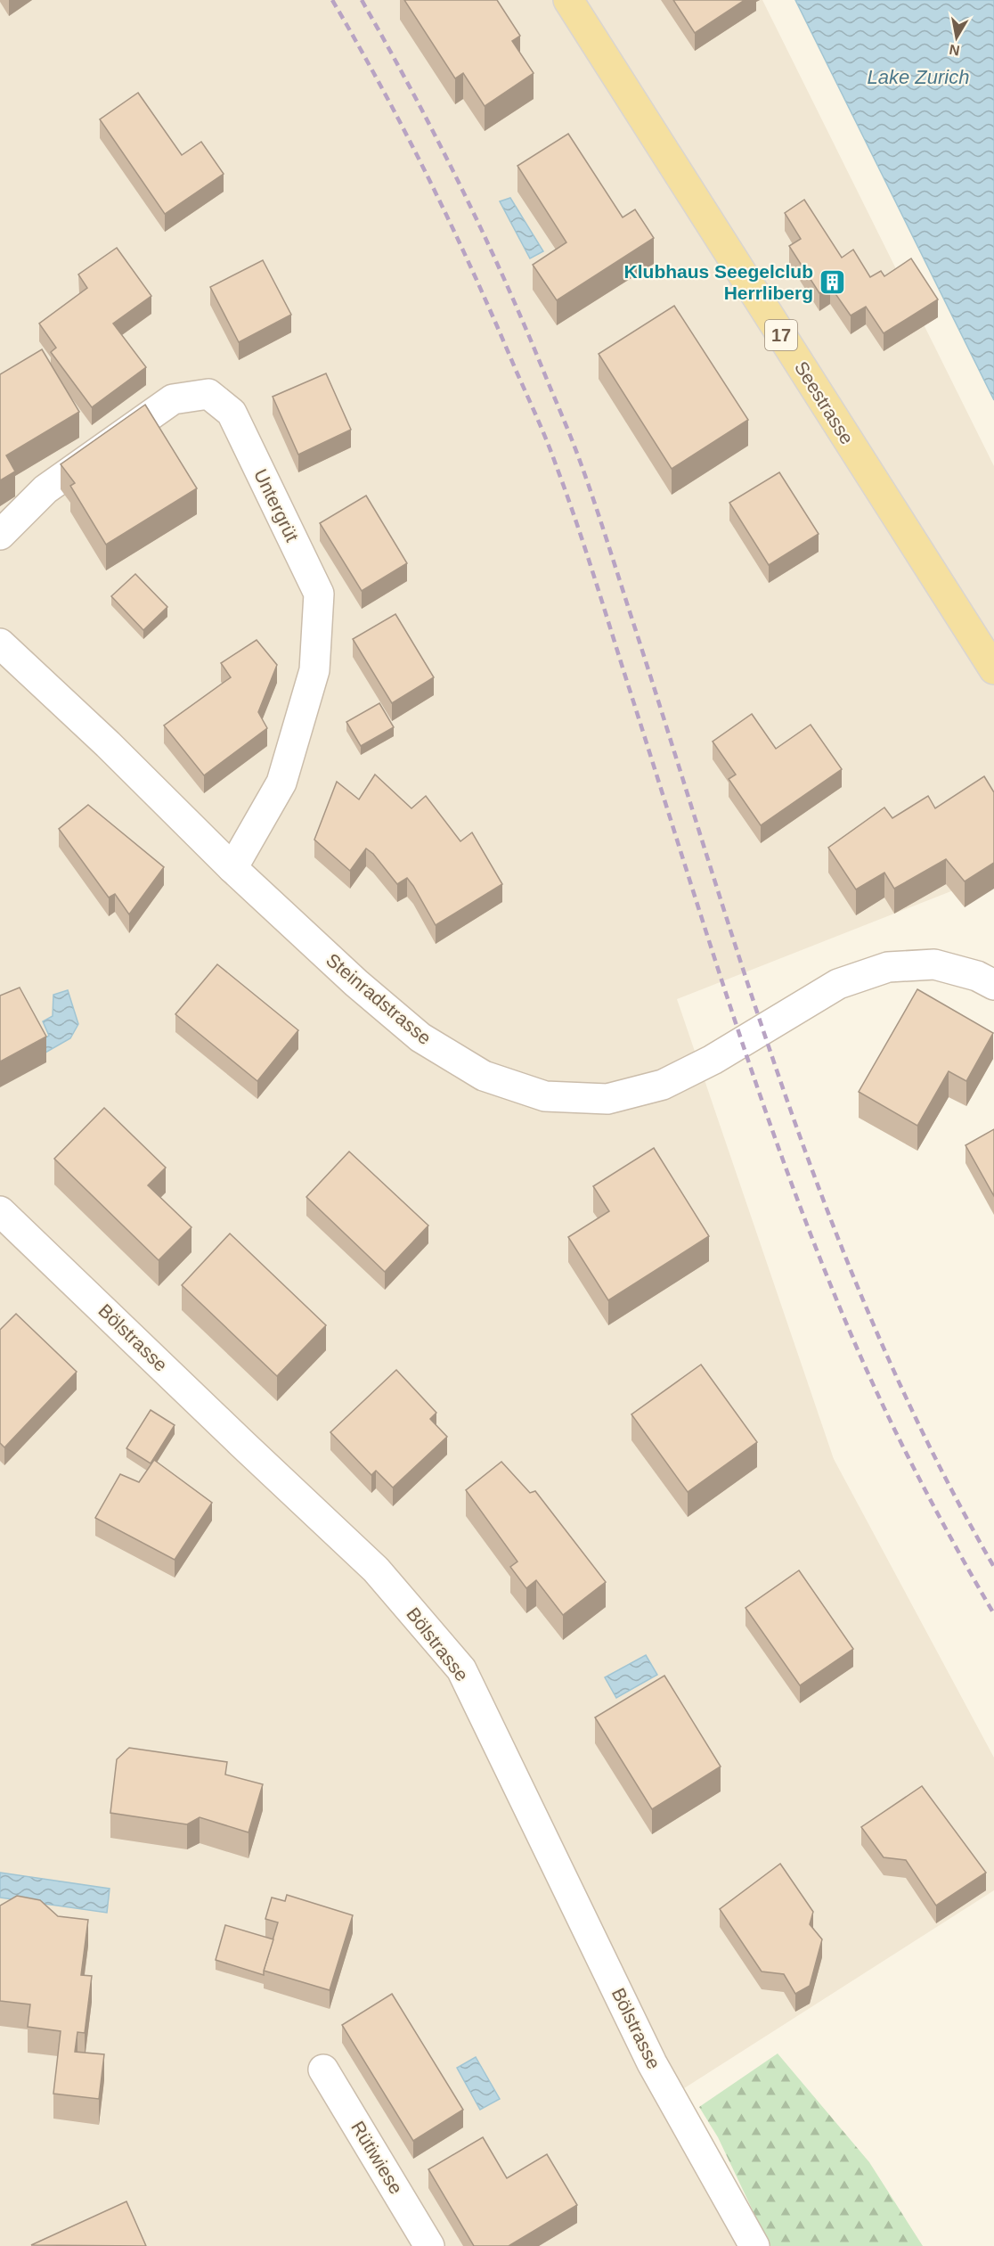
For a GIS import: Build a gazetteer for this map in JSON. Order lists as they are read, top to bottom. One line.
{"streets":{"main road":["17","Seestrasse"],"street":["Untergrüt","Steinradstrasse","Bölstrasse","Rütiwiese"]},"crossings":[["Untergrüt","Steinradstrasse"]],"water":["Lake Zurich"],"places":{"building":["Klubhaus Seegelclub Herrliberg"]},"north":"bottom"}
